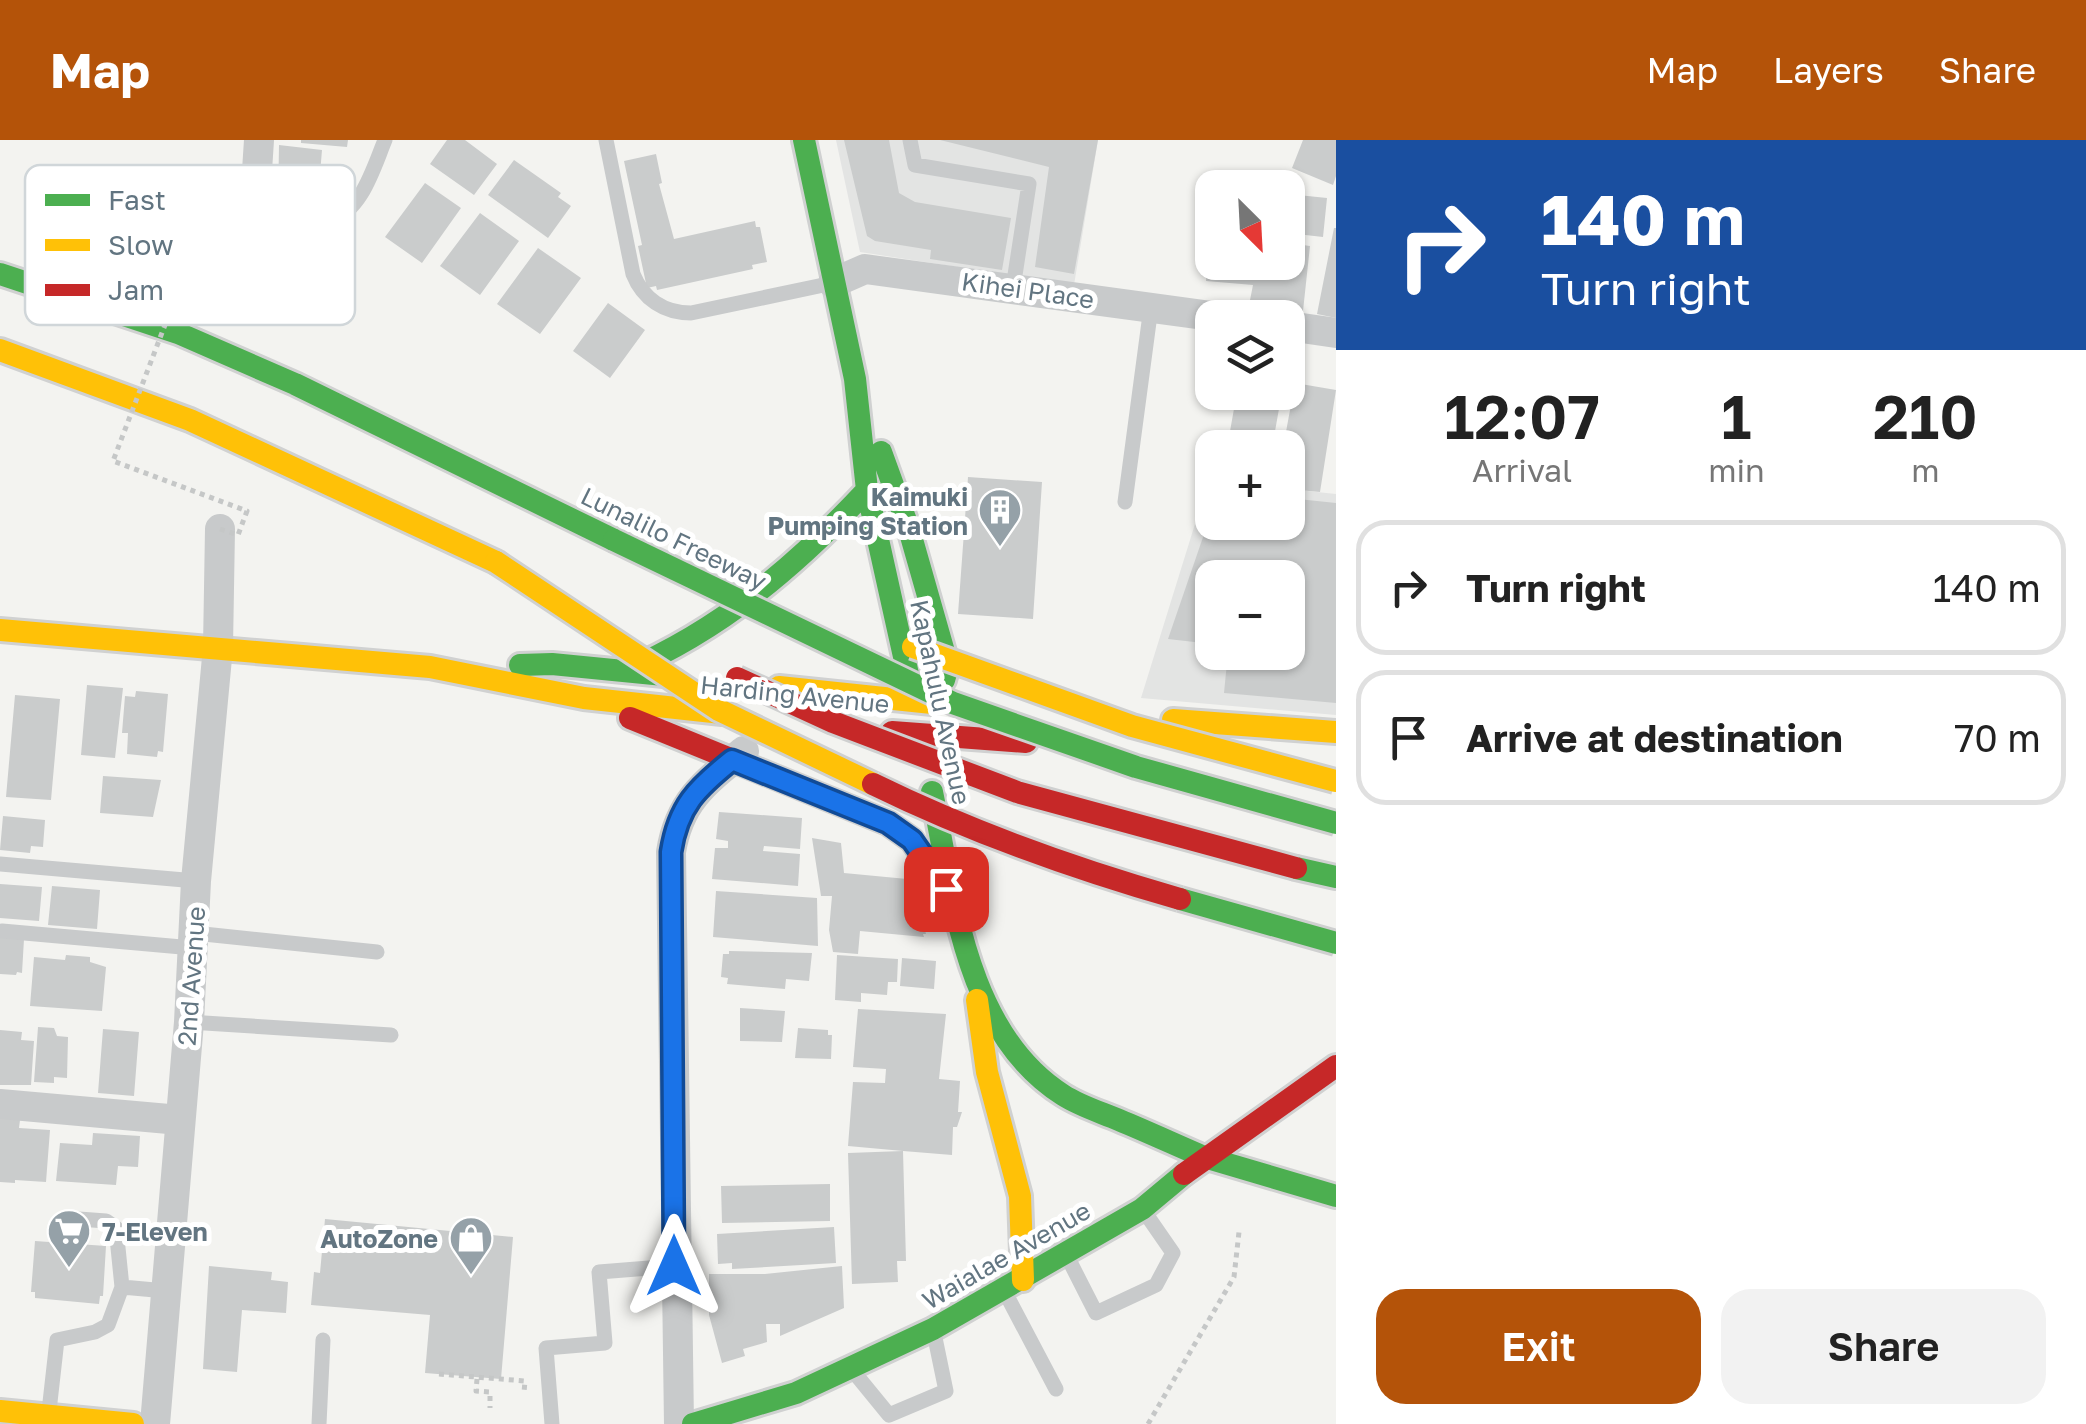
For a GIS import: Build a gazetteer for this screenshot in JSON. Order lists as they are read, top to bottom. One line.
{"streets":{"main road":["Lunalilo Freeway","Harding Avenue","Kapahulu Avenue","Waialae Avenue"],"street":["Kihei Place","2nd Avenue"]},"crossings":[["Kihei Place","Kapahulu Avenue"],["Harding Avenue","Kapahulu Avenue"],["Harding Avenue","2nd Avenue"],["Kapahulu Avenue","Waialae Avenue"]],"places":{"building":["Kaimuki Pumping Station"],"supermarket":["7-Eleven"],"shop":["AutoZone"]},"legend":["Fast","Slow","Jam"],"north":"bottom right","page":{"header":"Map","nav":["Map","Layers","Share"],"turn":["140 m","Turn right"],"map_buttons":["+","−"],"eta":["12:07","Arrival","1","min","210","m"],"list":[{"name":"Turn right","value":"140 m"},{"name":"Arrive at destination","value":"70 m"}],"buttons":["Exit","Share"]}}
